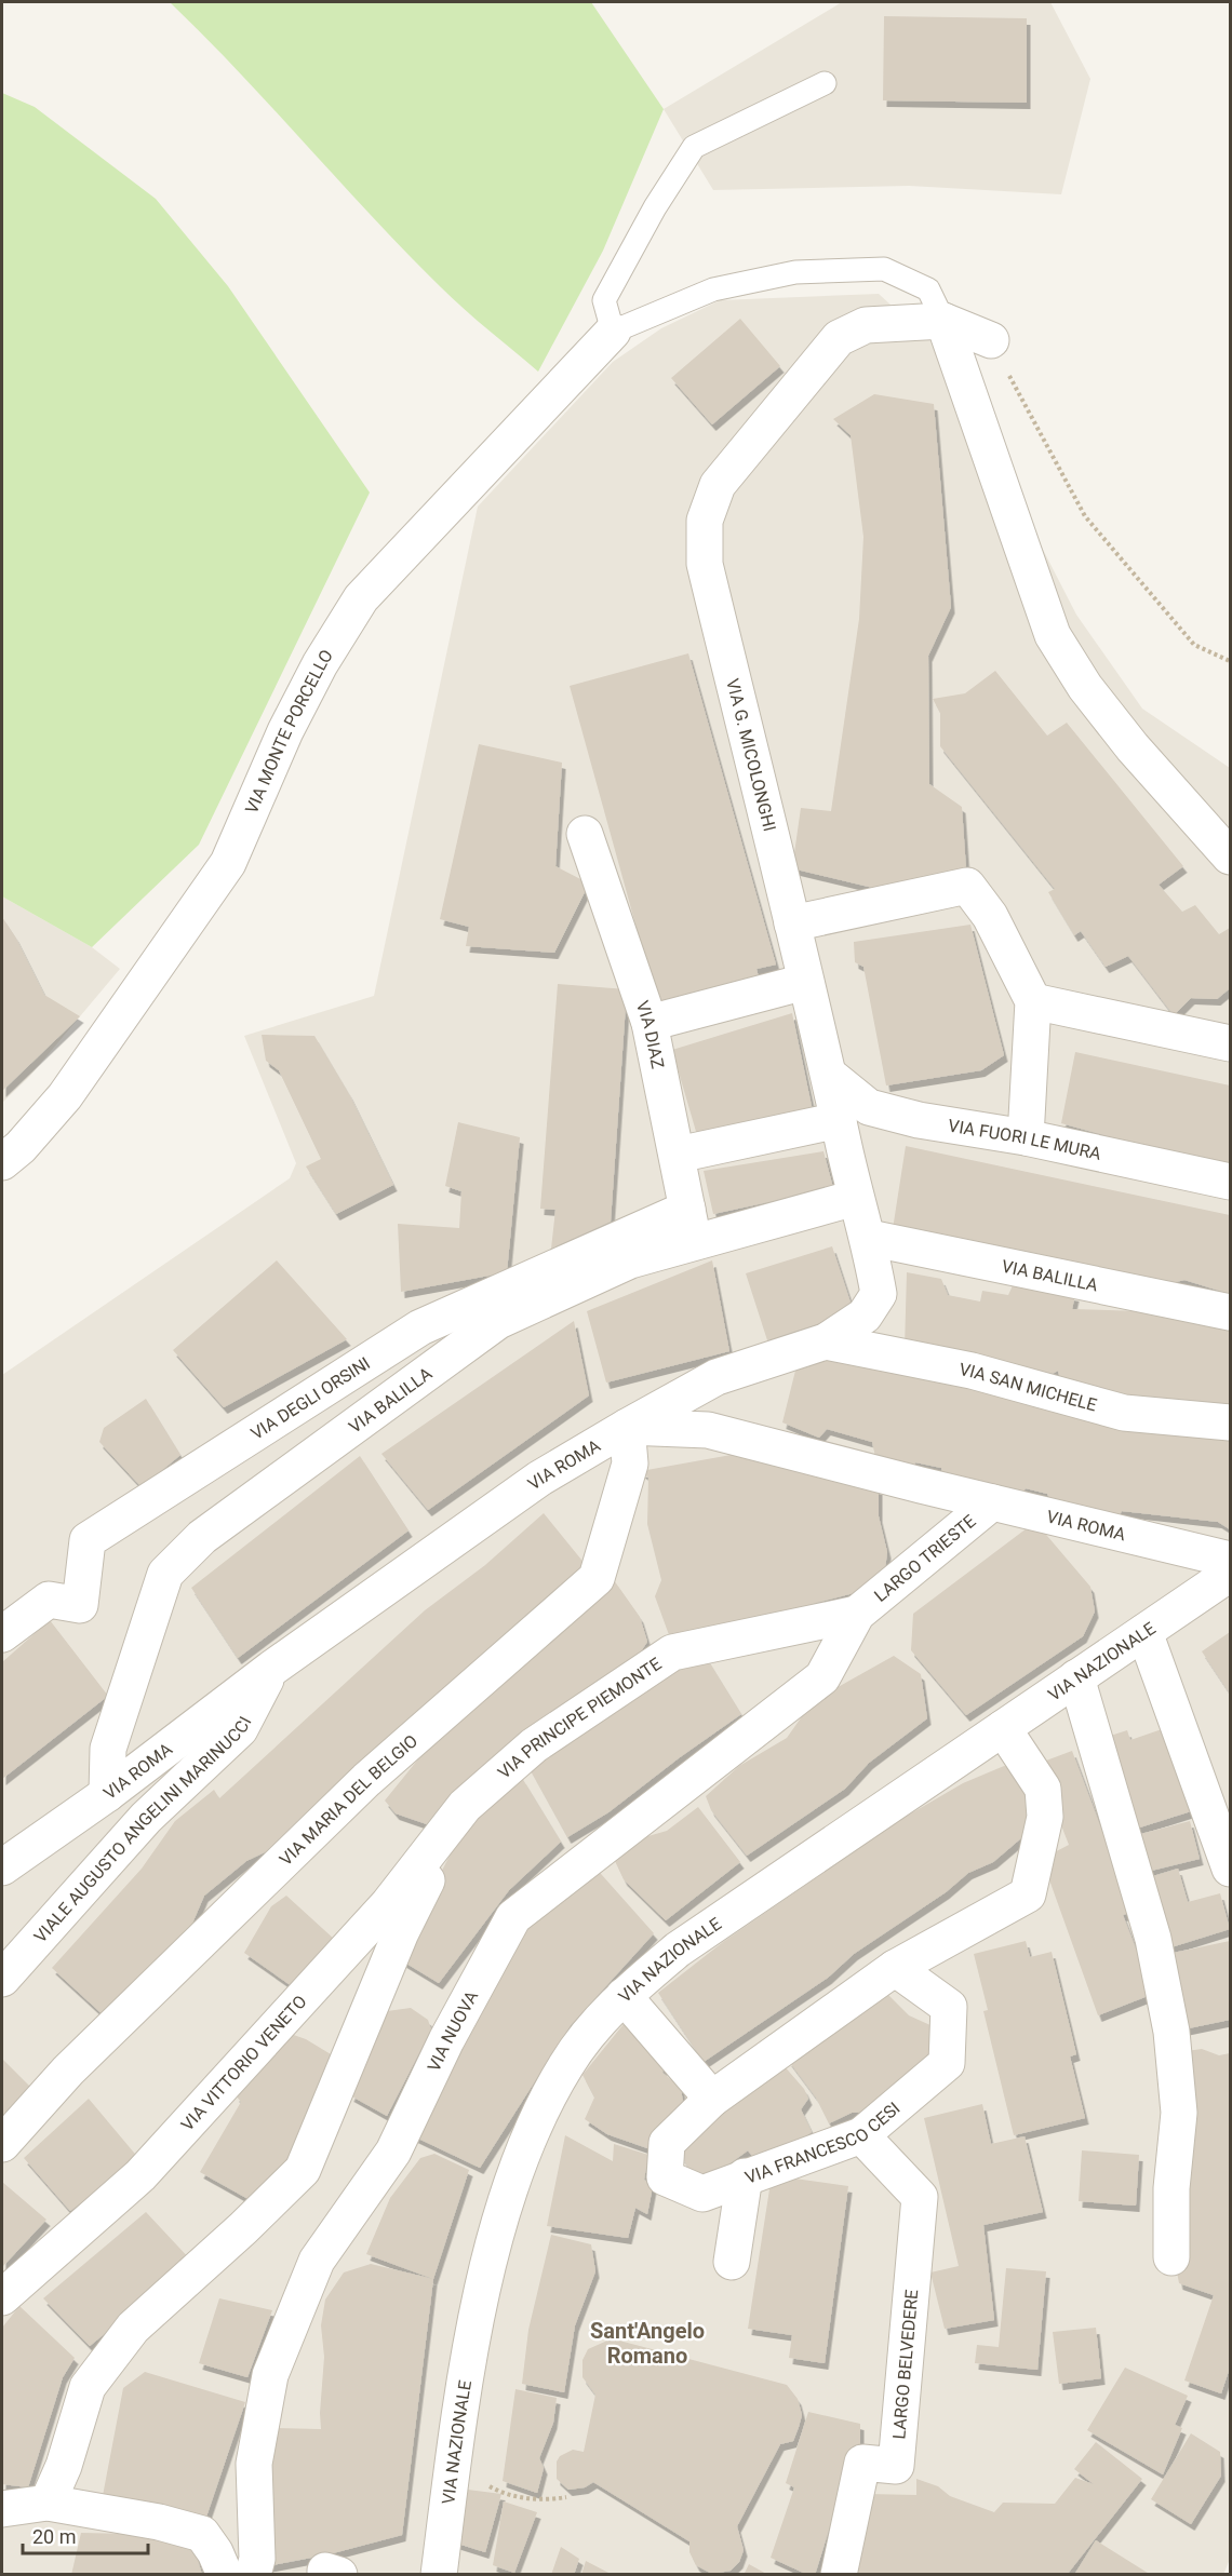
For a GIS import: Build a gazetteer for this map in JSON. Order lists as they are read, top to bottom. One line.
{"streets":{"street":["VIA MONTE PORCELLO","VIA G. MICOLONGHI","VIA DIAZ","VIA FUORI LE MURA","VIA BALILLA","VIA SAN MICHELE","VIA DEGLI ORSINI","VIA ROMA","LARGO TRIESTE","VIA NAZIONALE","VIA PRINCIPE PIEMONTE","VIA MARIA DEL BELGIO","VIALE AUGUSTO ANGELINI MARINUCCI","VIA NUOVA","VIA VITTORIO VENETO","VIA FRANCESCO CESI","LARGO BELVEDERE"]},"crossings":[["VIA G. MICOLONGHI","VIA FUORI LE MURA"],["VIA G. MICOLONGHI","VIA BALILLA"],["VIA G. MICOLONGHI","VIA SAN MICHELE"],["VIA DIAZ","VIA BALILLA"],["VIA DIAZ","VIA DEGLI ORSINI"],["VIA BALILLA","VIA DEGLI ORSINI"],["VIA BALILLA","VIA ROMA"],["VIA ROMA","LARGO TRIESTE"],["VIA ROMA","VIA MARIA DEL BELGIO"],["VIA ROMA","VIALE AUGUSTO ANGELINI MARINUCCI"],["LARGO TRIESTE","VIA PRINCIPE PIEMONTE"],["LARGO TRIESTE","VIA NUOVA"],["VIA NAZIONALE","VIA FRANCESCO CESI"],["VIA PRINCIPE PIEMONTE","VIA NUOVA"],["VIA PRINCIPE PIEMONTE","VIA VITTORIO VENETO"],["VIA FRANCESCO CESI","LARGO BELVEDERE"]],"districts":["Sant'Angelo Romano"],"scale_bar":"20 m"}
